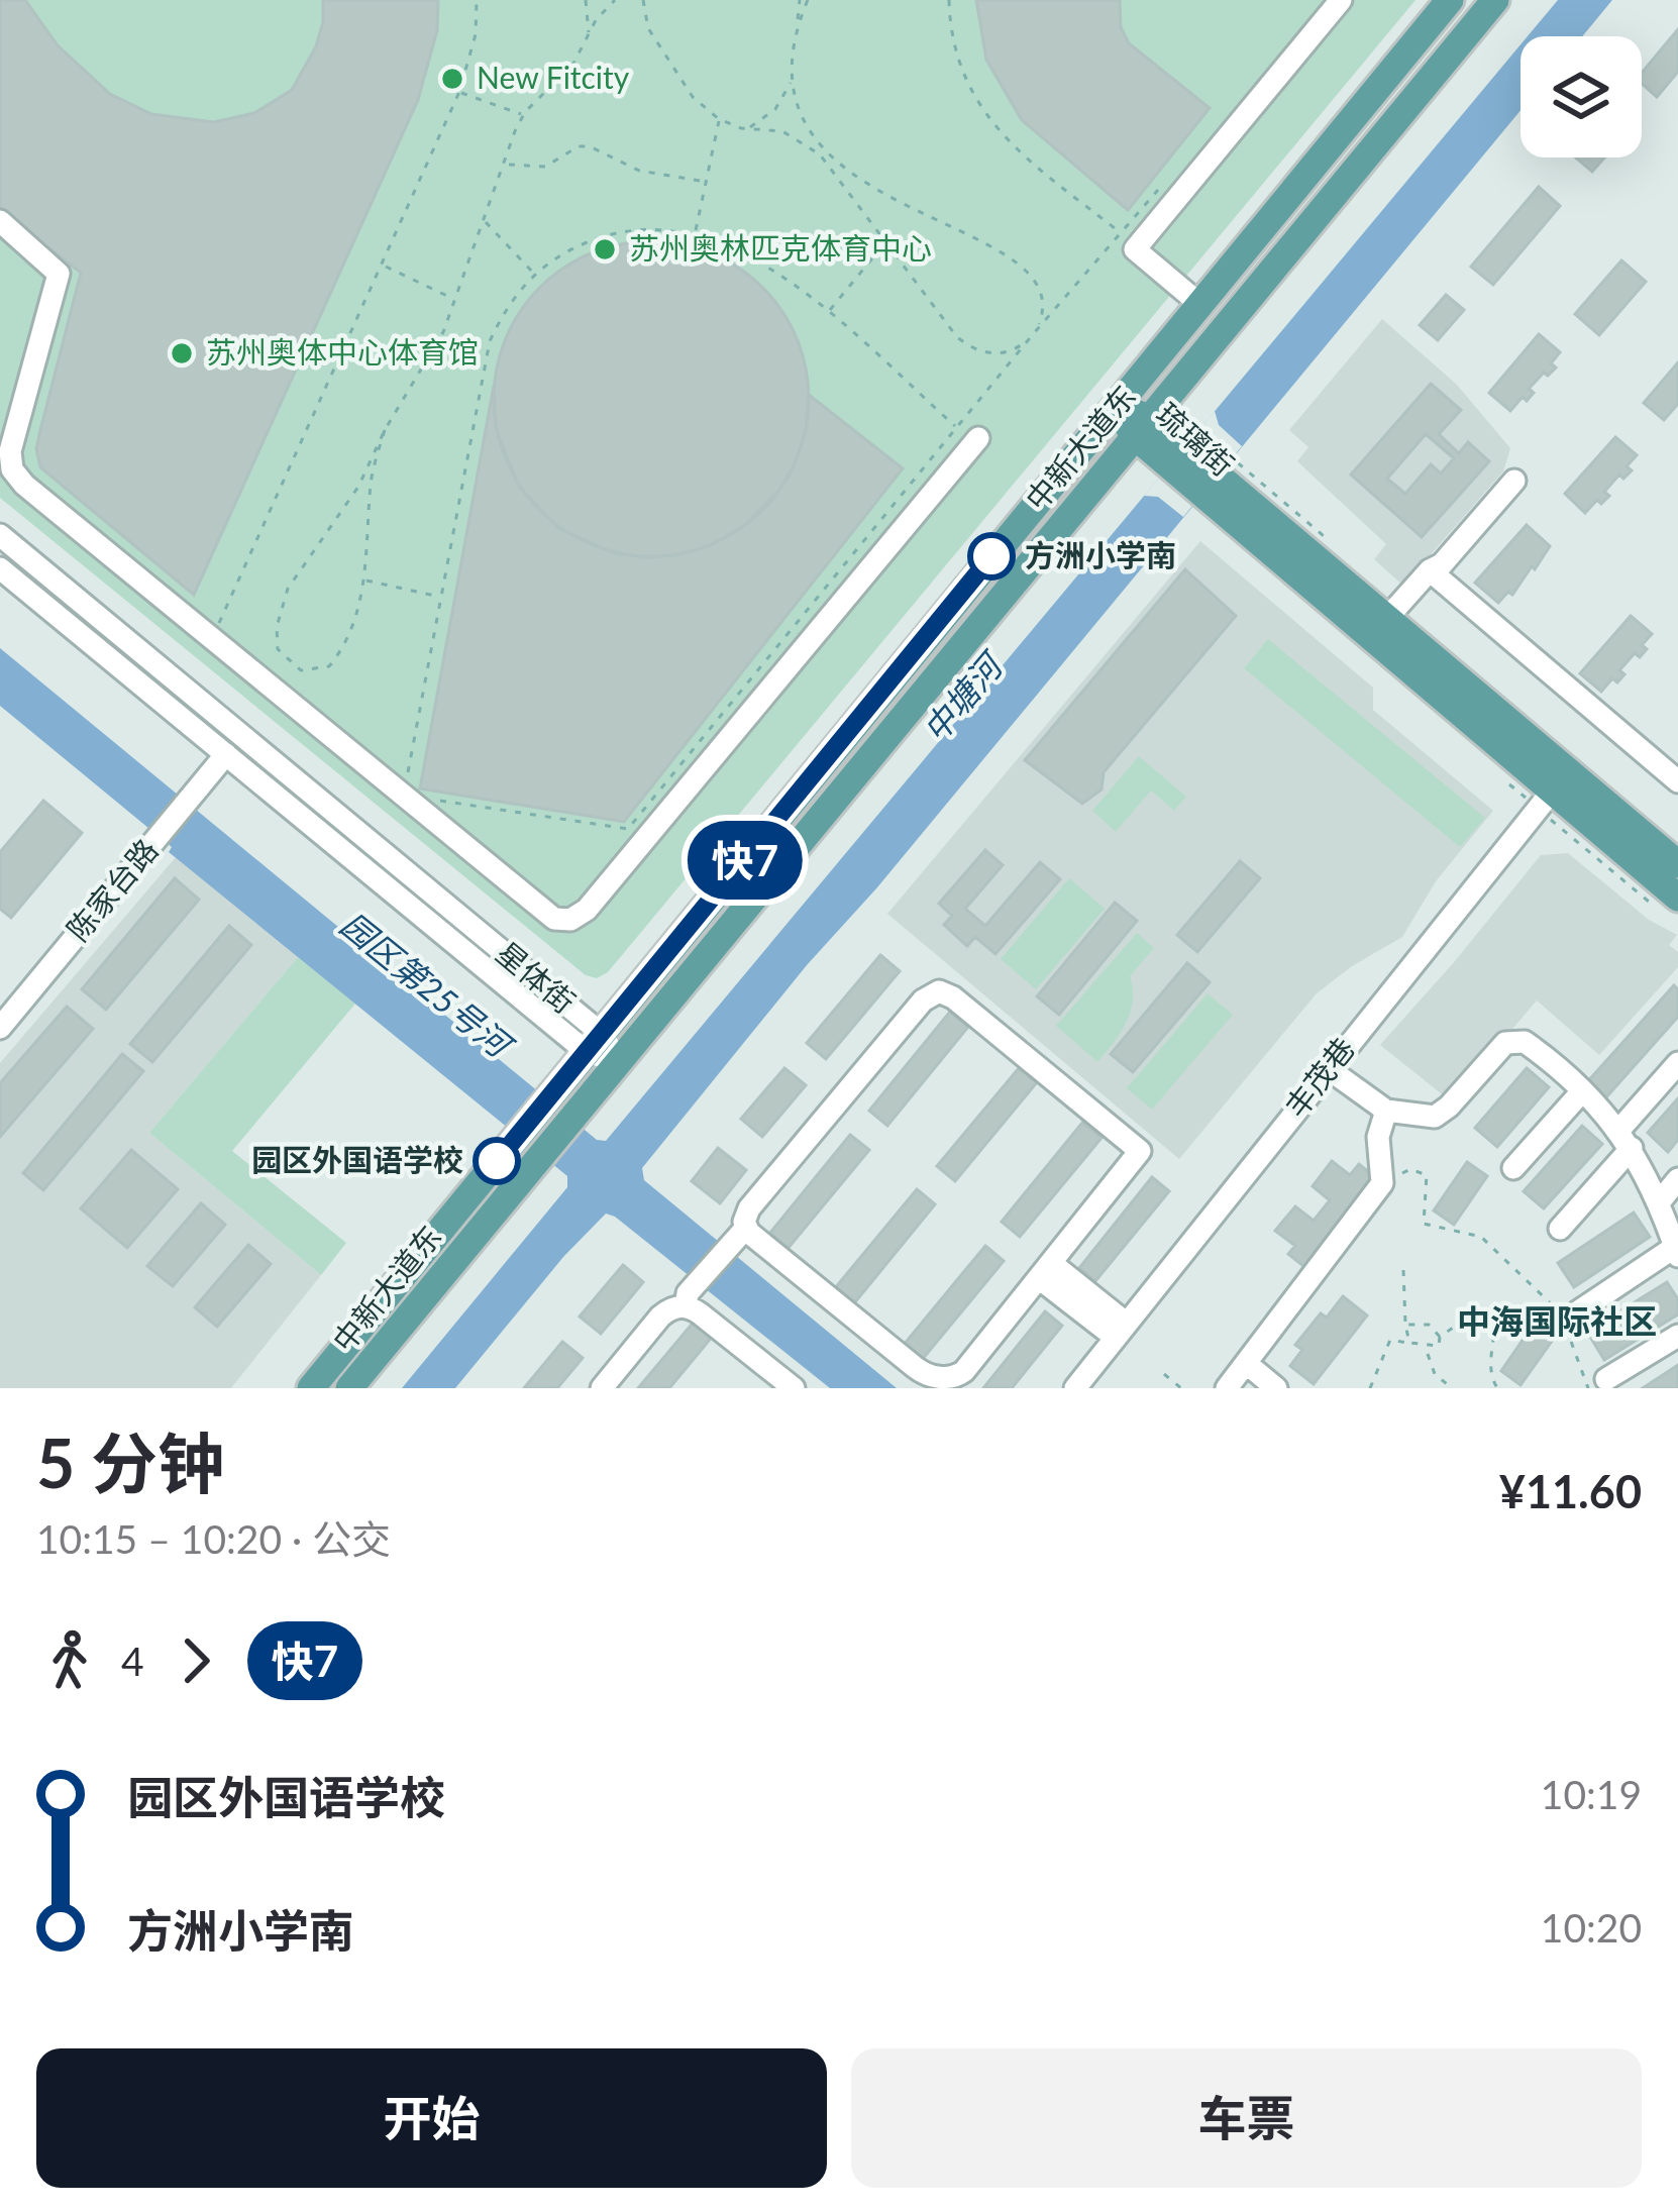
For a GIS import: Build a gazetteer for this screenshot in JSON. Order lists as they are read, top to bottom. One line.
{"streets":{"main road":["琉璃街","中新大道东"],"street":["陈家台路","星体街","丰茂巷"]},"crossings":[["琉璃街","中新大道东"],["琉璃街","丰茂巷"],["中新大道东","星体街"],["陈家台路","星体街"]],"districts":["中海国际社区"],"water":["中塘河","园区第25号河"],"places":["New Fitcity","苏州奥林匹克体育中心","苏州奥体中心体育馆","方洲小学南","园区外国语学校"],"lines":["bus line 快7"],"page":{"on_map":"快7","heading":["5 分钟","10:15 – 10:20 · 公交","¥11.60"],"legs":["4","快7"],"list":[{"name":"园区外国语学校","value":"10:19"},{"name":"方洲小学南","value":"10:20"}],"buttons":["开始","车票"]}}
